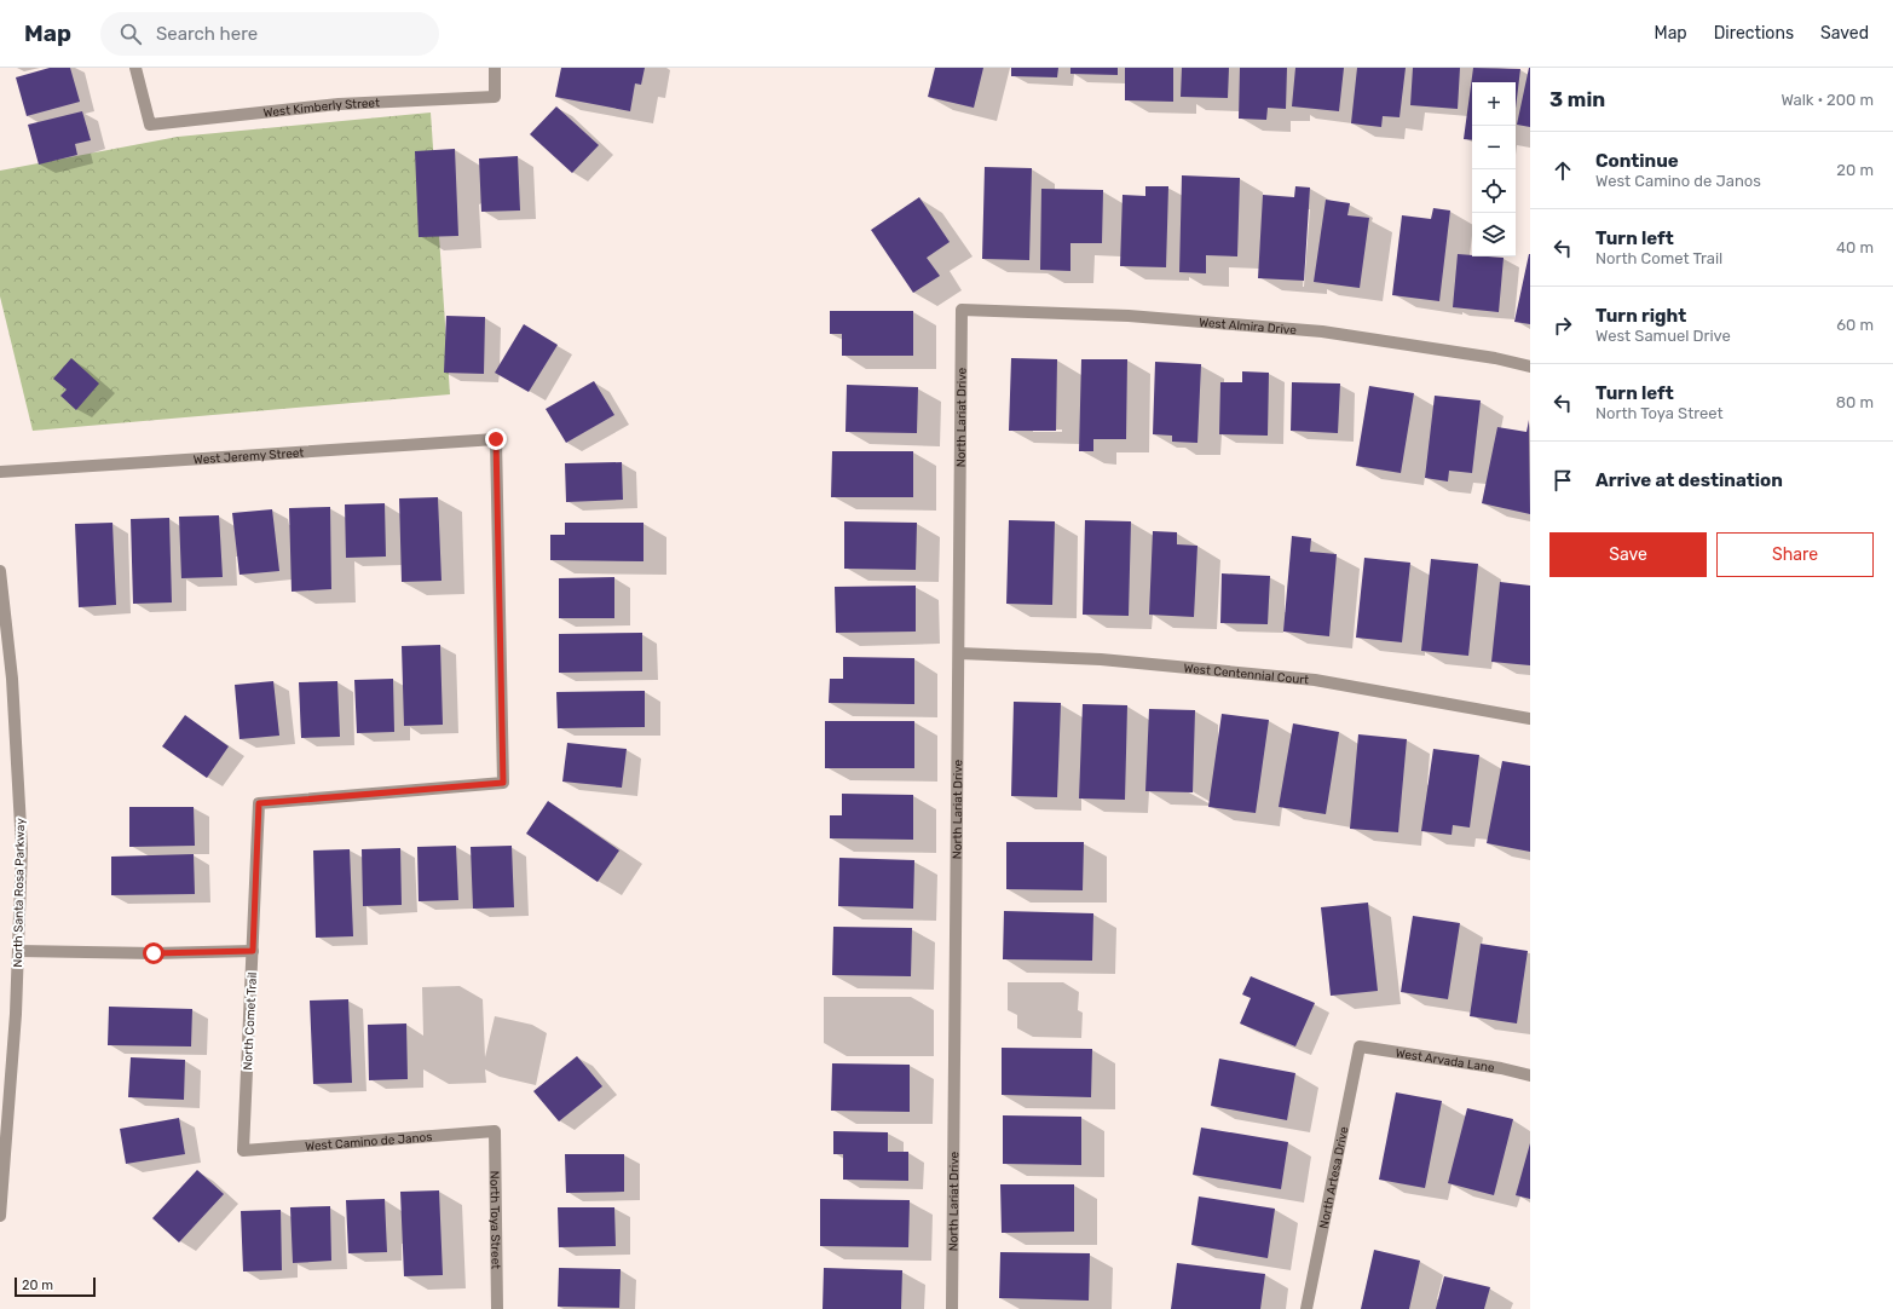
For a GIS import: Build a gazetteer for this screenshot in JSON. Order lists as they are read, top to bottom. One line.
{"streets":{"street":["West Kimberly Street","West Almira Drive","North Lariat Drive","West Jeremy Street","West Centennial Court","North Santa Rosa Parkway","North Comet Trail","West Arvada Lane","West Camino de Janos","North Artesa Drive","North Toya Street"]},"crossings":[["West Almira Drive","North Lariat Drive"],["North Lariat Drive","West Centennial Court"],["West Jeremy Street","North Comet Trail"],["North Comet Trail","West Camino de Janos"],["West Arvada Lane","North Artesa Drive"],["West Camino de Janos","North Toya Street"]],"scale_bar":"20 m","page":{"header":"Map","search":"Search here","nav":["Map","Directions","Saved"],"heading":["3 min","Walk · 200 m"],"map_buttons":["+","−"],"list":[["Continue","West Camino de Janos","20 m"],["Turn left","North Comet Trail","40 m"],["Turn right","West Samuel Drive","60 m"],["Turn left","North Toya Street","80 m"],"Arrive at destination"],"buttons":["Save","Share"],"scale":"20 m"}}
